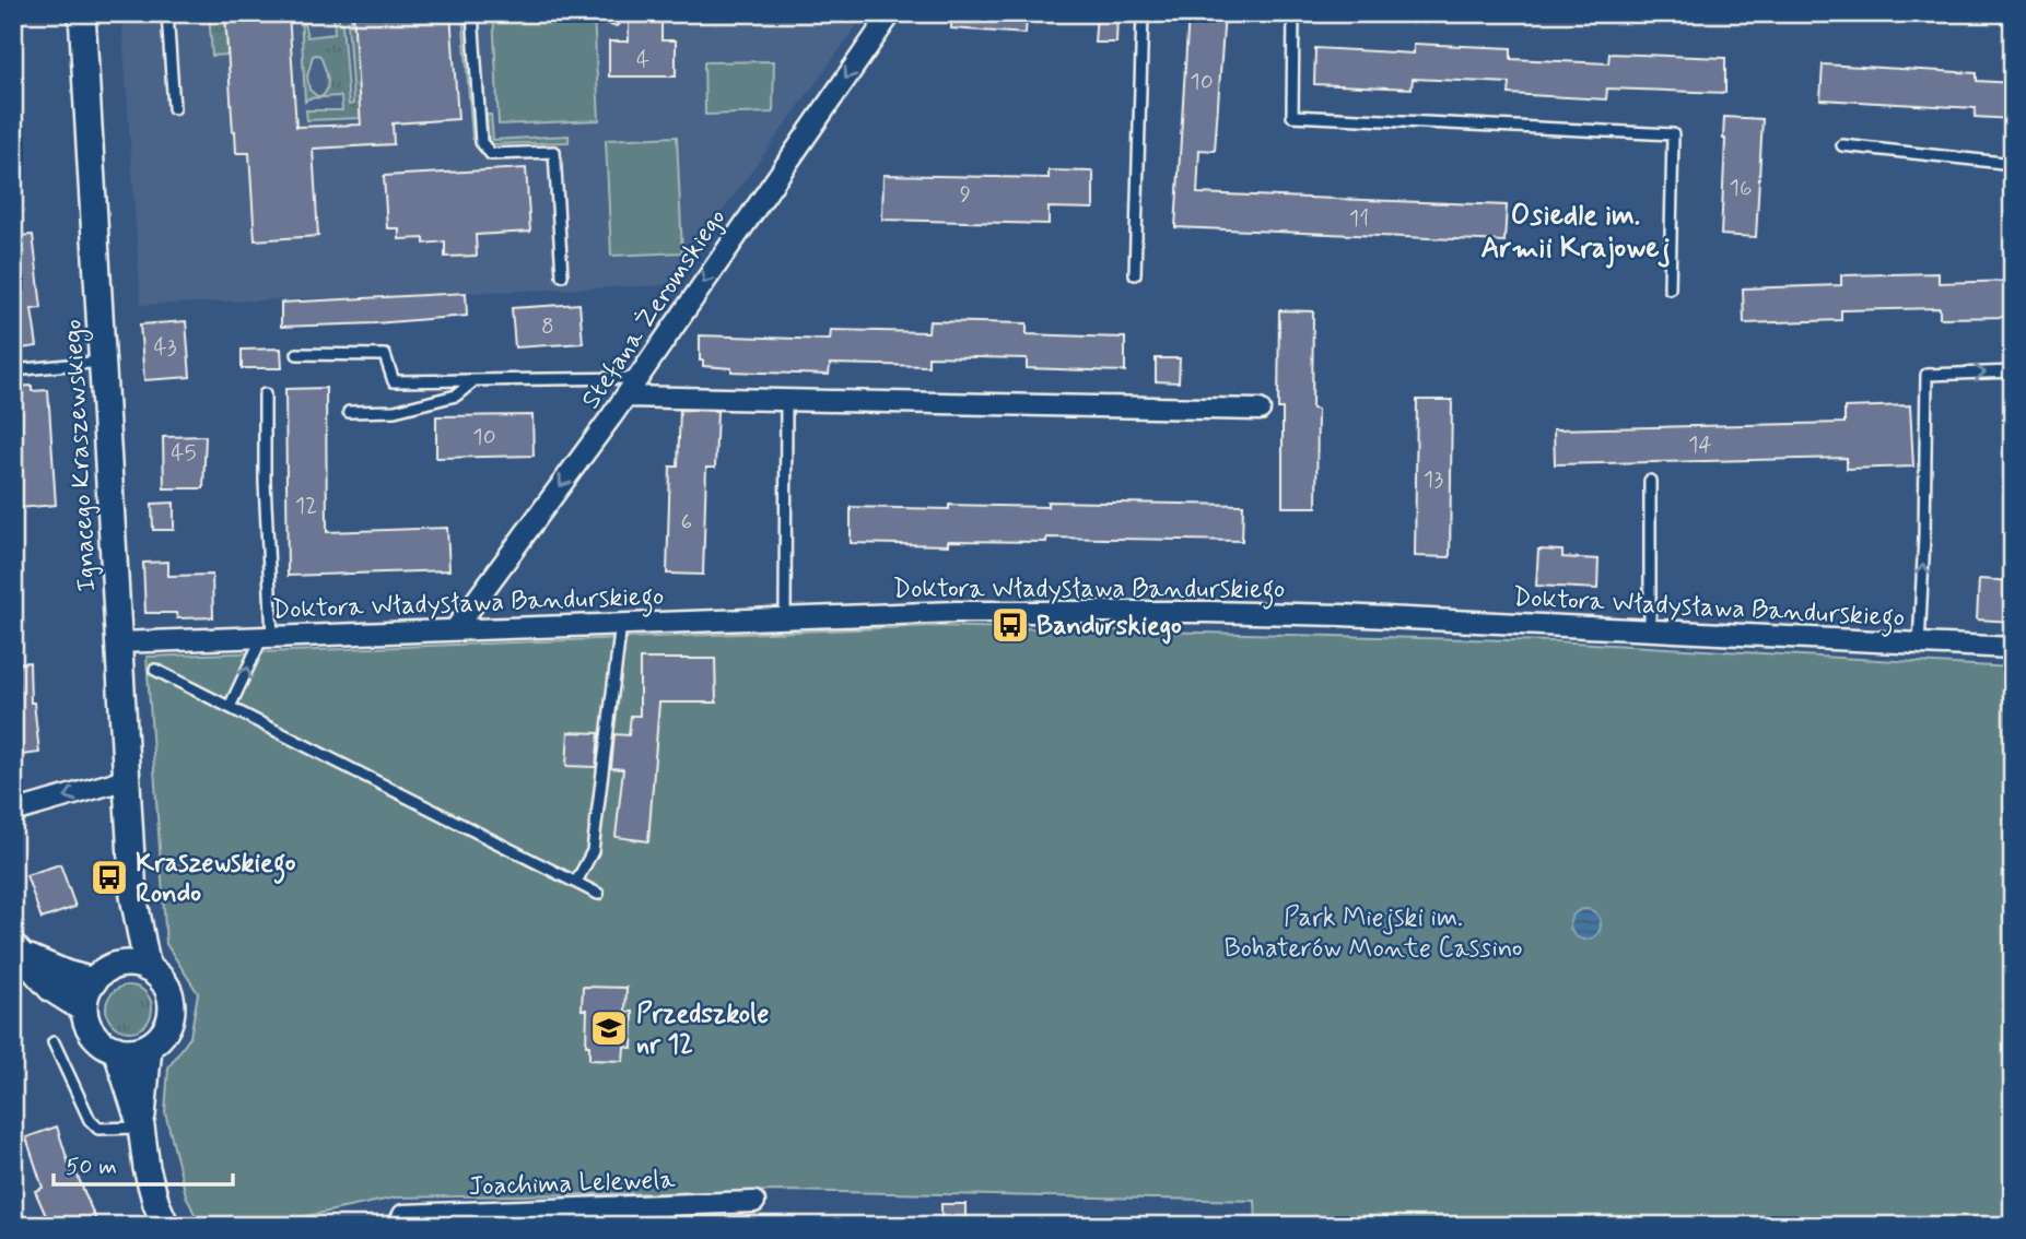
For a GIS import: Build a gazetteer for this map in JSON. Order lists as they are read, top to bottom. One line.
{"streets":{"street":["Stefana Żeromskiego","Ignacego Kraszewskiego","Doktora Władysława Bandurskiego","Joachima Lelewela"]},"crossings":[["Stefana Żeromskiego","Doktora Władysława Bandurskiego"],["Ignacego Kraszewskiego","Doktora Władysława Bandurskiego"]],"one_way":["Stefana Żeromskiego"],"districts":["Osiedle im. Armii Krajowej"],"parks":["Park Miejski im. Bohaterów Monte Cassino"],"places":{"bus stop":["Bandurskiego","Kraszewskiego Rondo"],"school or university":["Przedszkole nr 12"]},"house_numbers":["4","10","16","9","11","8","43","10","14","45","13","12","6"],"scale_bar":"50 m"}
